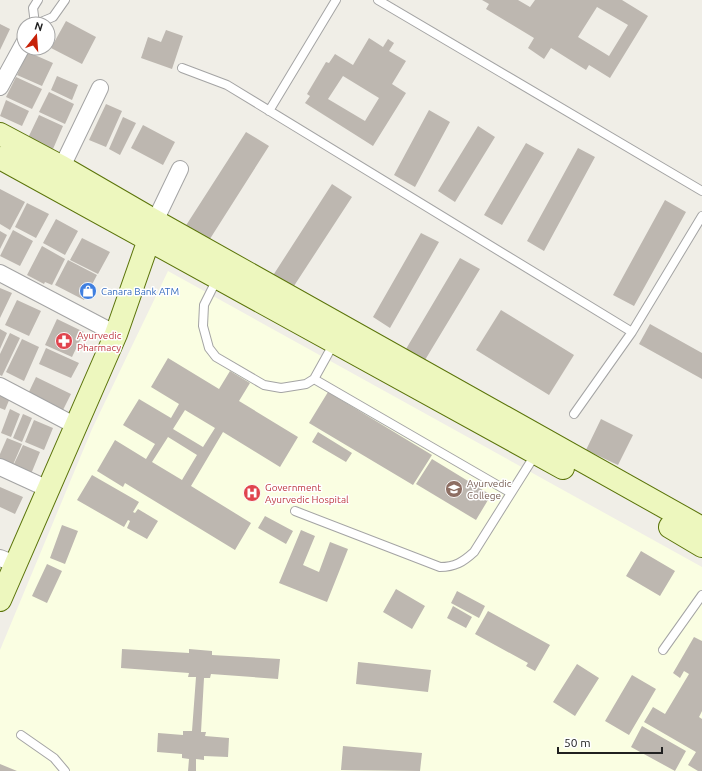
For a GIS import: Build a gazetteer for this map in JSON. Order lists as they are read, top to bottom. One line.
{"places":{"shop":["Canara Bank ATM"],"pharmacy":["Ayurvedic Pharmacy"],"school or university":["Ayurvedic College"],"hospital":["Government Ayurvedic Hospital"]},"scale_bar":"50 m","north":"top"}
